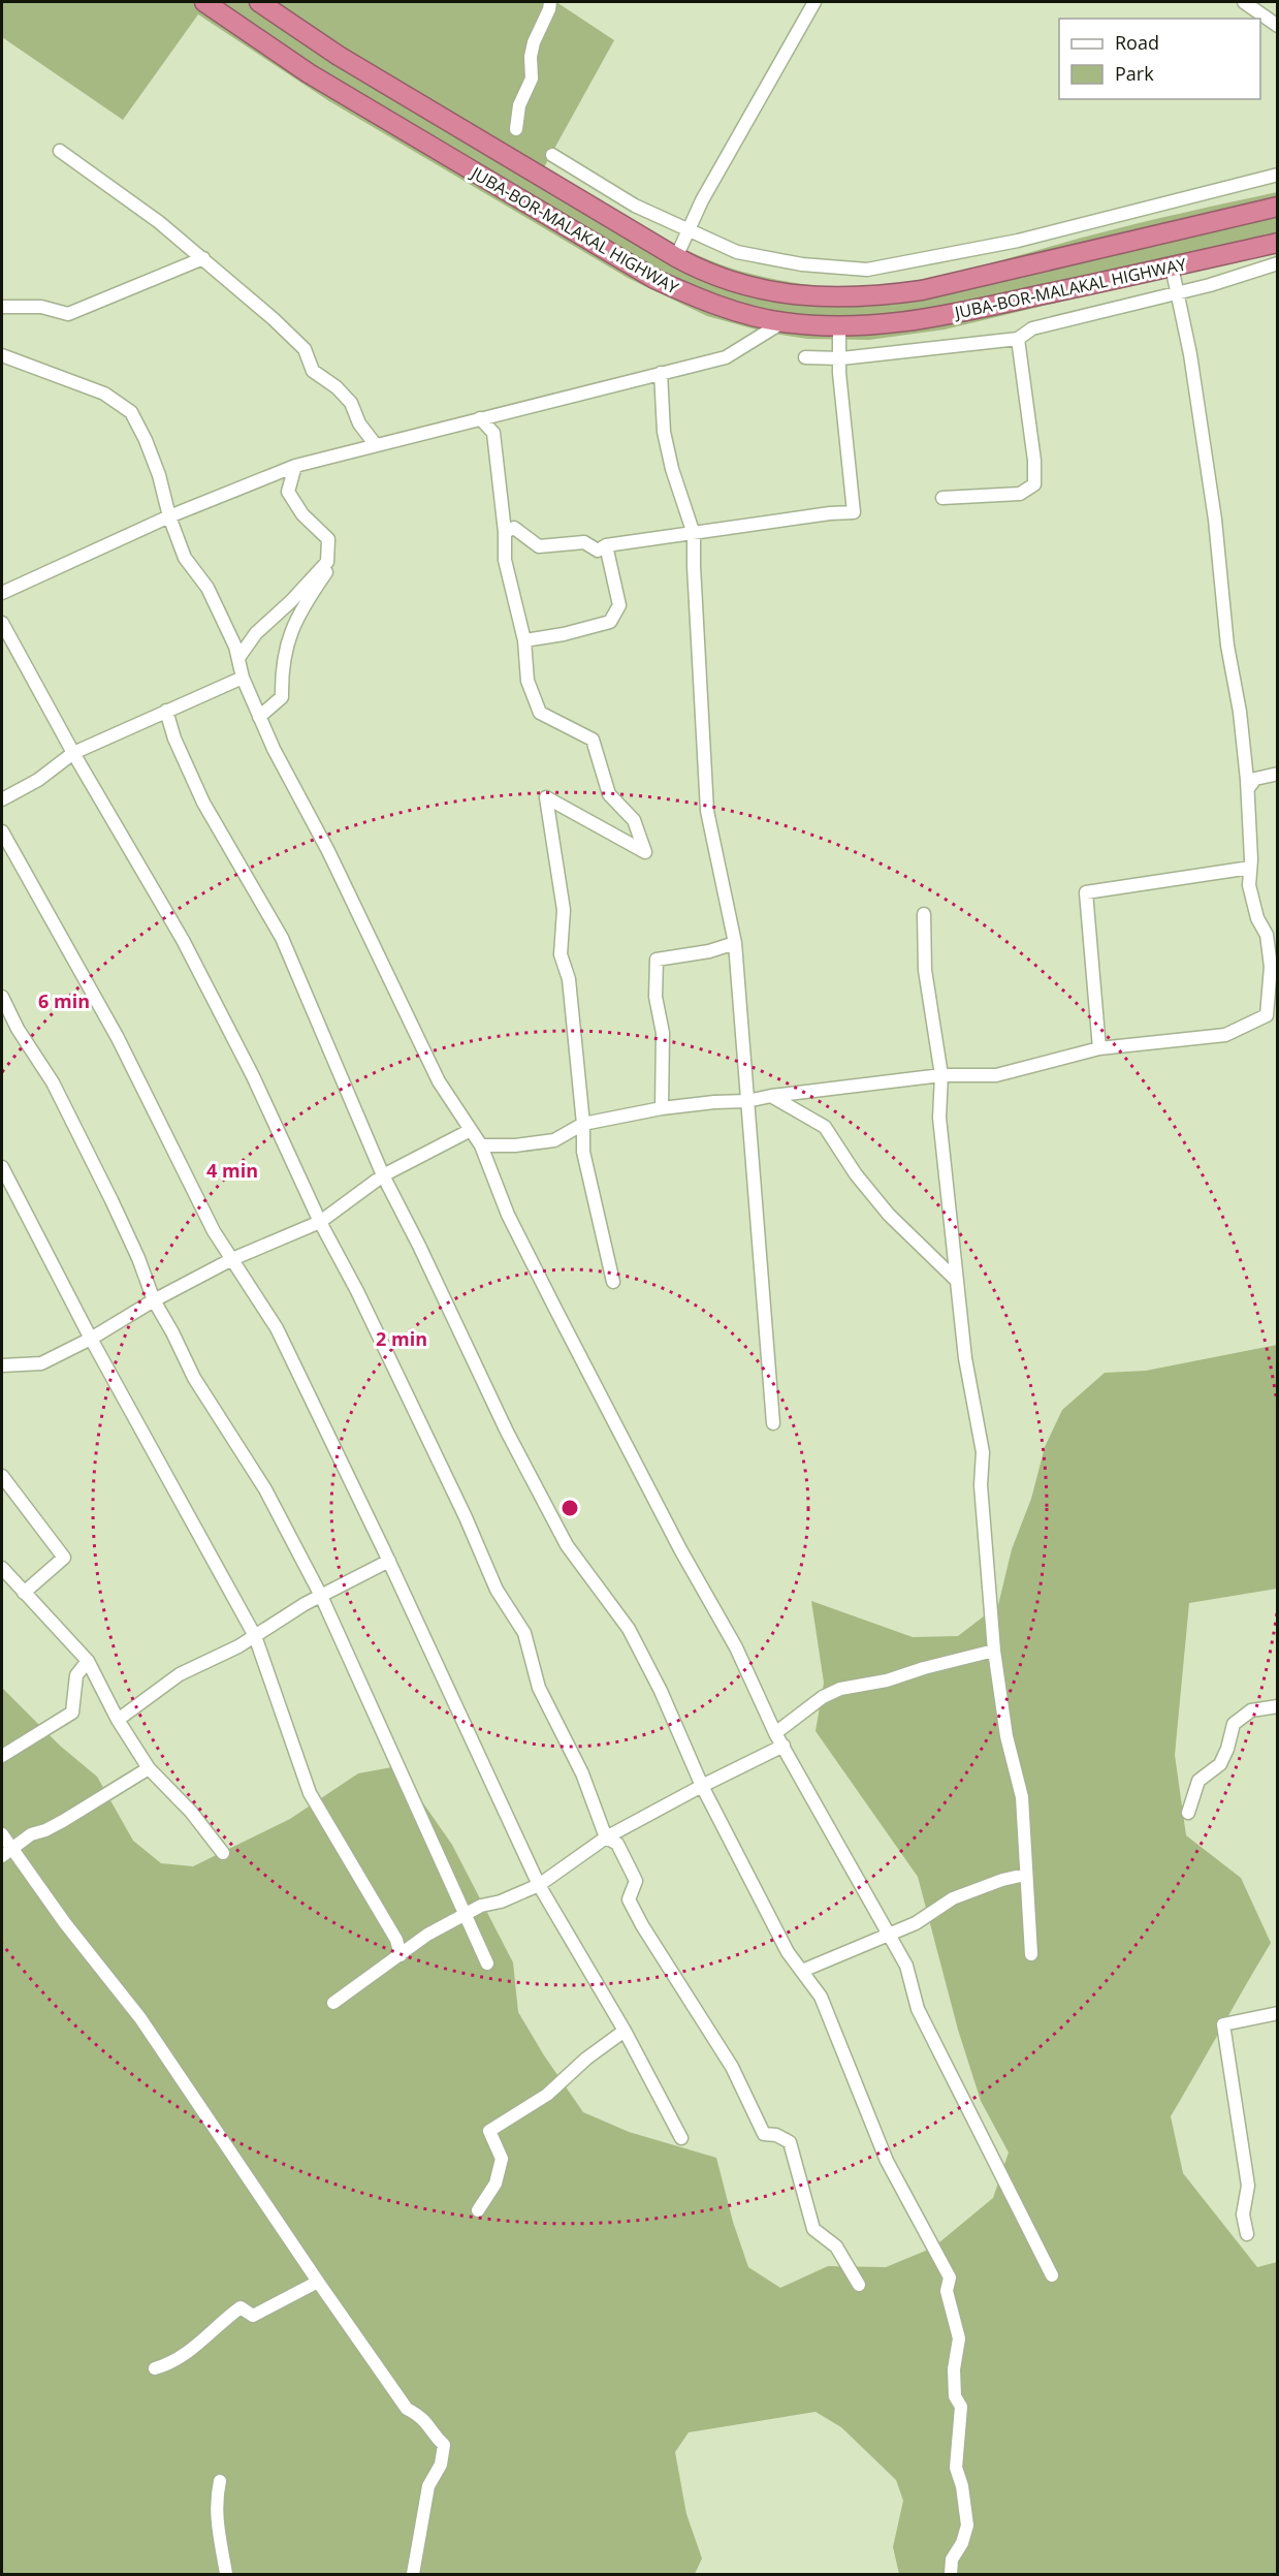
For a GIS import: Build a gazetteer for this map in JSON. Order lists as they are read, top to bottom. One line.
{"streets":{"highway":["JUBA-BOR-MALAKAL HIGHWAY"]},"legend":["Road","Park"],"rings":["6 min","4 min","2 min"]}
